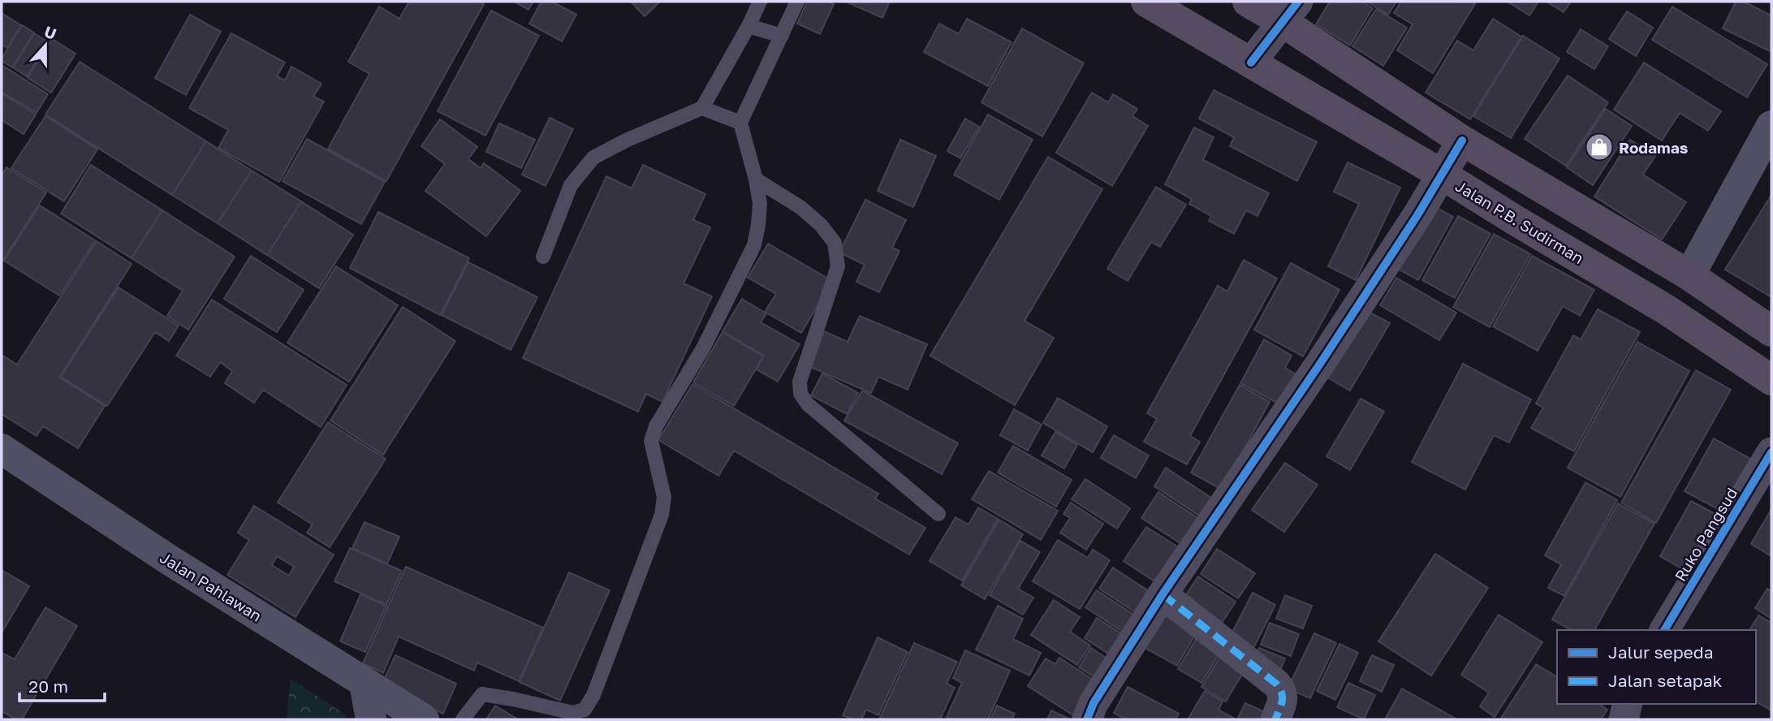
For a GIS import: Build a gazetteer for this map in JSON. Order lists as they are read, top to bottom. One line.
{"streets":{"main road":["Jalan P.B. Sudirman","Jalan Pahlawan"],"street":["Ruko Pangsud"]},"places":{"shop":["Rodamas"]},"legend":["Jalur sepeda","Jalan setapak"],"scale_bar":"20 m","north":"top"}
